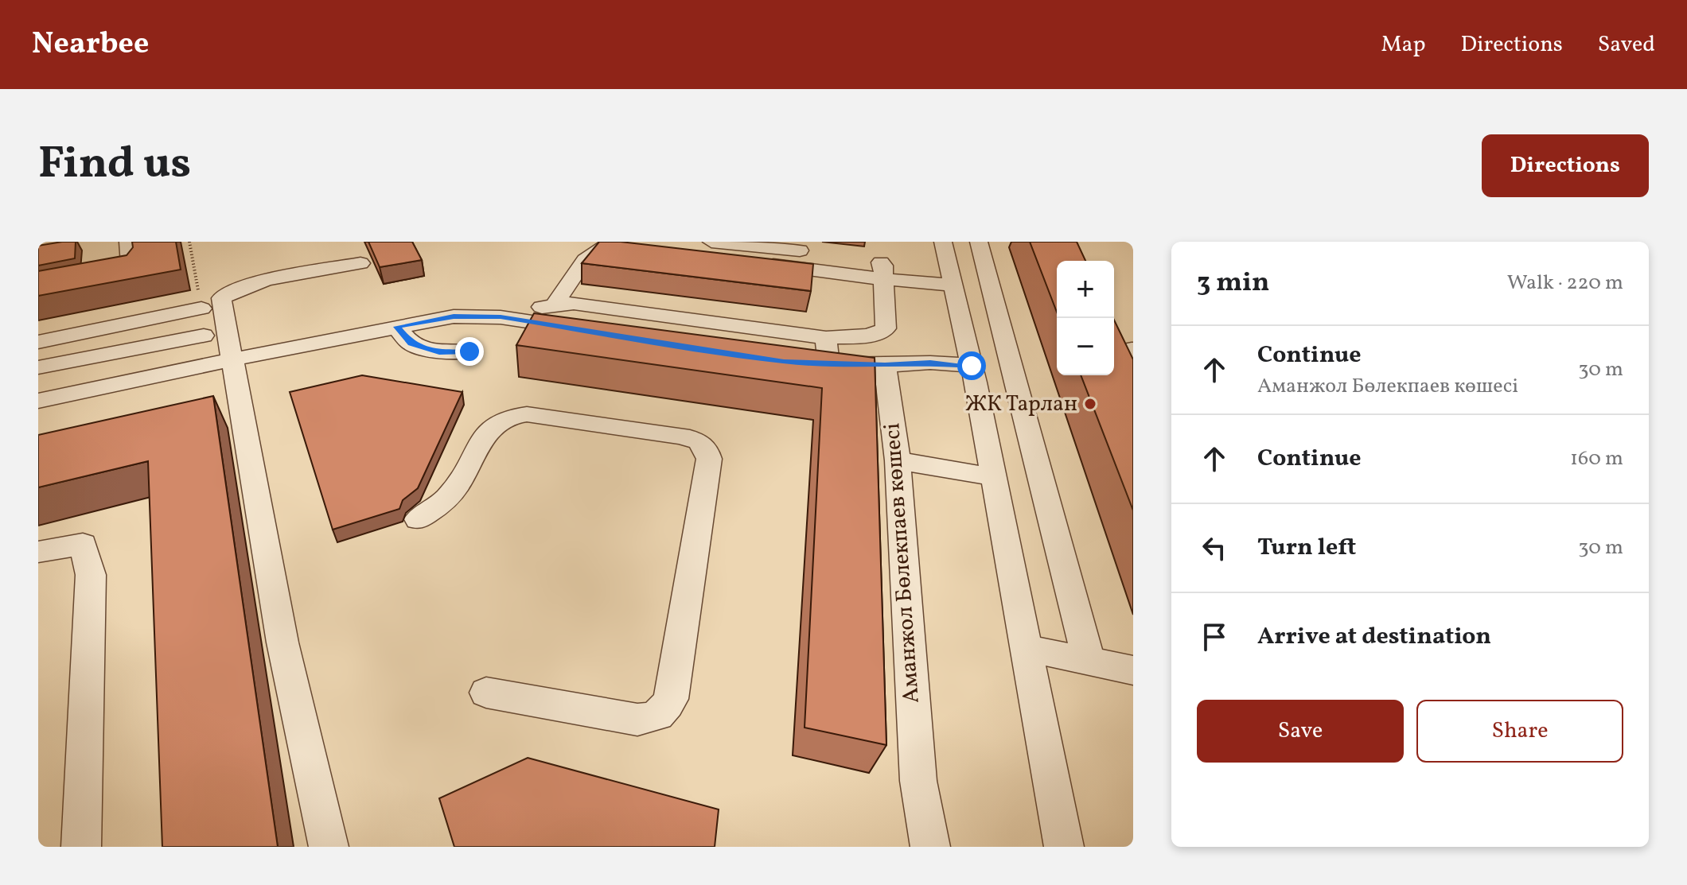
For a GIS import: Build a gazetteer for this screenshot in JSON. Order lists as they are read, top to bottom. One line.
{"streets":{"lane":["Аманжол Бөлекпаев көшесі"]},"places":["ЖК Тарлан"],"page":{"header":"Nearbee","nav":["Map","Directions","Saved"],"title":"Find us","buttons":["Directions",["Save","Share"]],"heading":["3 min","Walk · 220 m"],"map_buttons":["+","−"],"list":[["Continue","Аманжол Бөлекпаев көшесі","30 m"],["Continue","160 m"],["Turn left","30 m"],"Arrive at destination"]}}
